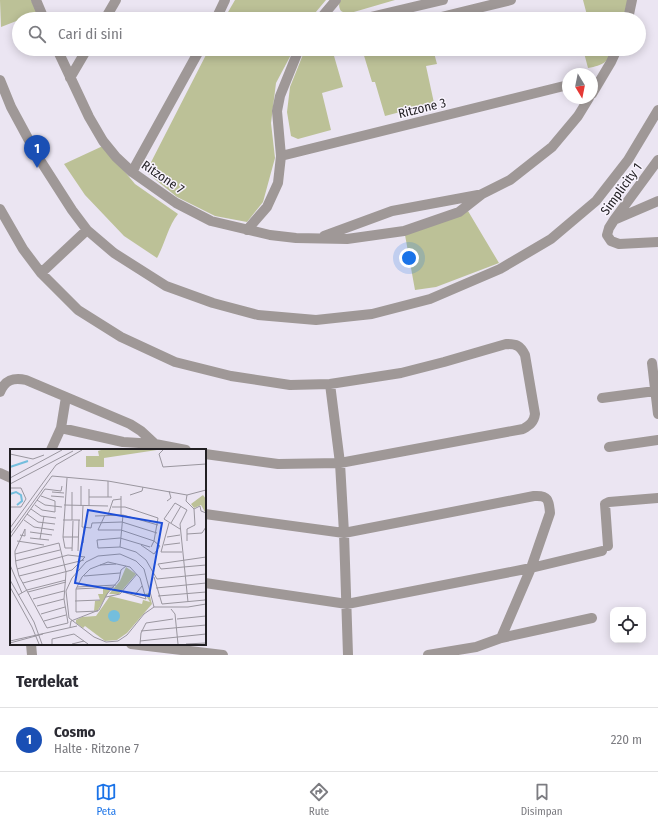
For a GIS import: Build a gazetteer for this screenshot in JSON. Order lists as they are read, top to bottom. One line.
{"streets":{"street":["Ritzone 3","Ritzone 7","Simplicity 1"]},"north":"bottom","page":{"search":"Cari di sini","pins":"1","heading":"Terdekat","list":[{"mark":"1","name":"Cosmo","note":"Halte · Ritzone 7","value":"220 m"}],"nav":["Peta","Rute","Disimpan"]}}
